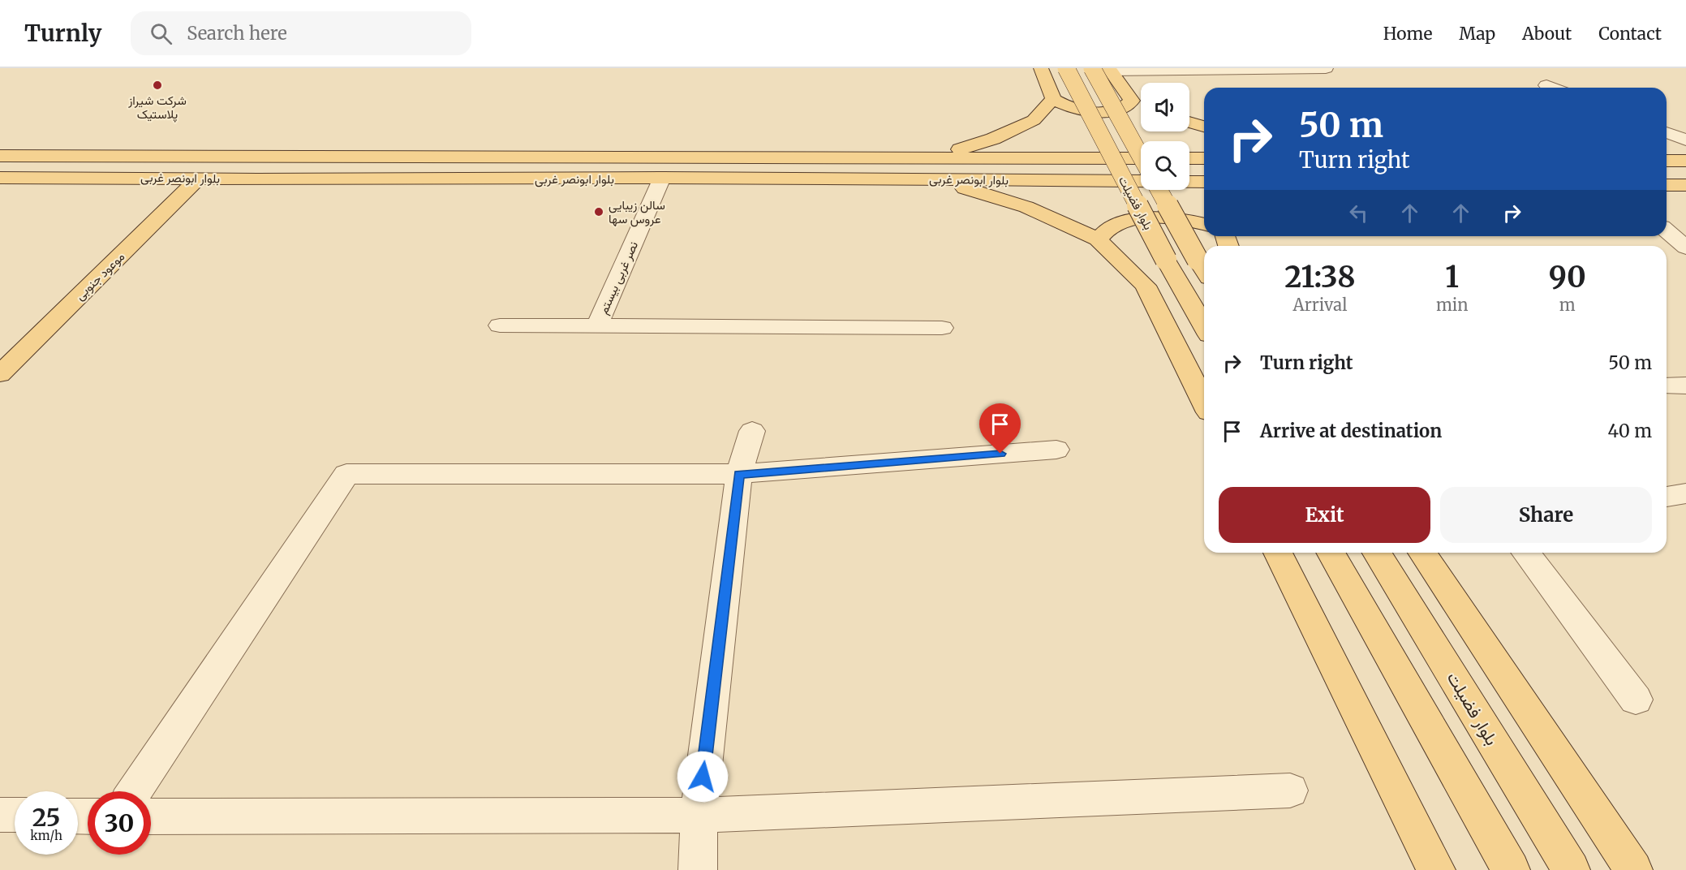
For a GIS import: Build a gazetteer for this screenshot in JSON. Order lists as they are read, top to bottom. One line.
{"streets":{"main road":["بلوار ابونصر غربی","بلوار فضیلت","موعود جنوبی"],"street":["نصر غربی بیستم"]},"crossings":[["بلوار ابونصر غربی","موعود جنوبی"],["بلوار ابونصر غربی","نصر غربی بیستم"]],"places":["شرکت شیراز پلاستیک","سالن زیبایی عروس سها"],"page":{"header":"Turnly","search":"Search here","nav":["Home","Map","About","Contact"],"turn":["50 m","Turn right"],"eta":["21:38","Arrival","1","min","90","m"],"list":[{"name":"Turn right","value":"50 m"},{"name":"Arrive at destination","value":"40 m"}],"buttons":["Exit","Share"],"speed":"25 km/h","limit":"30"}}
